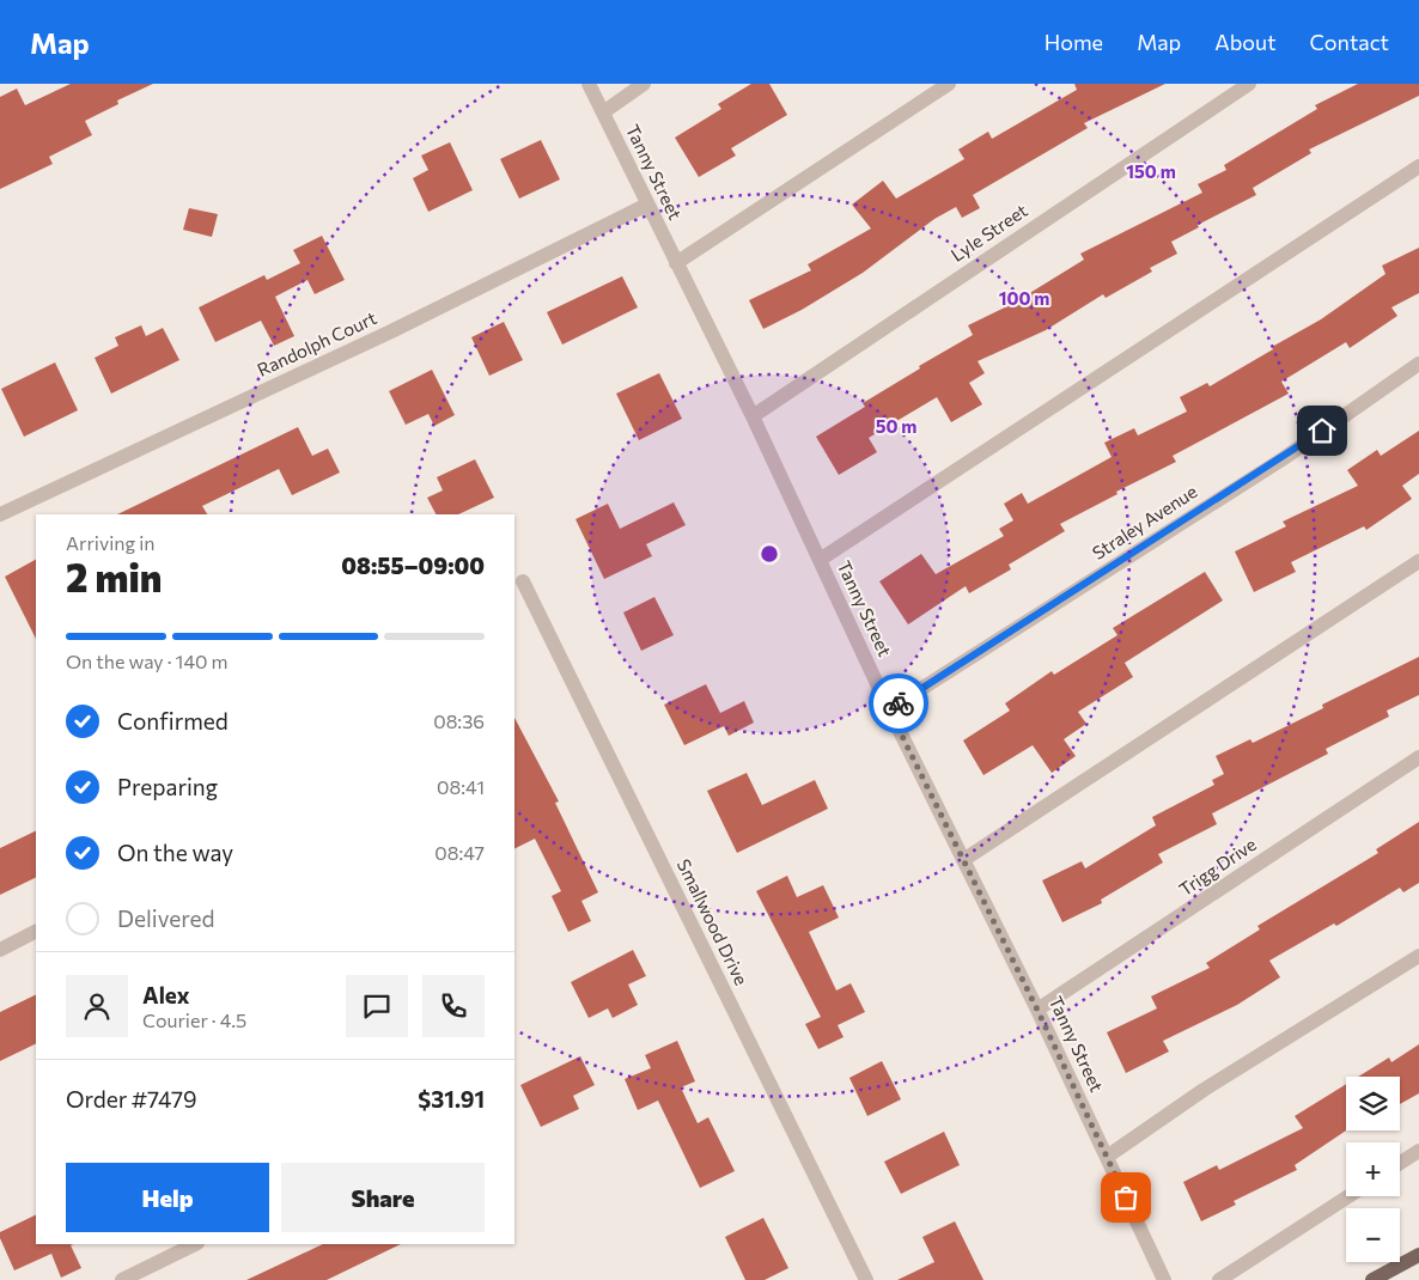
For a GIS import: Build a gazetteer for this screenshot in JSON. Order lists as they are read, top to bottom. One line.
{"streets":{"street":["Tanny Street","Lyle Street","Randolph Court","Straley Avenue","Trigg Drive","Smallwood Drive"]},"crossings":[["Tanny Street","Lyle Street"],["Tanny Street","Randolph Court"],["Tanny Street","Straley Avenue"],["Tanny Street","Trigg Drive"]],"page":{"header":"Map","nav":["Home","Map","About","Contact"],"heading":["2 min","Arriving in","08:55–09:00"],"panel":["Alex","Courier · 4.5","Order #7479","$31.91"],"bar":"On the way · 140 m","list":[["Confirmed","08:36"],["Preparing","08:41"],["On the way","08:47"],"Delivered"],"map_buttons":["+","−"],"buttons":["Help","Share"]},"rings":["150 m","100 m","50 m"]}
